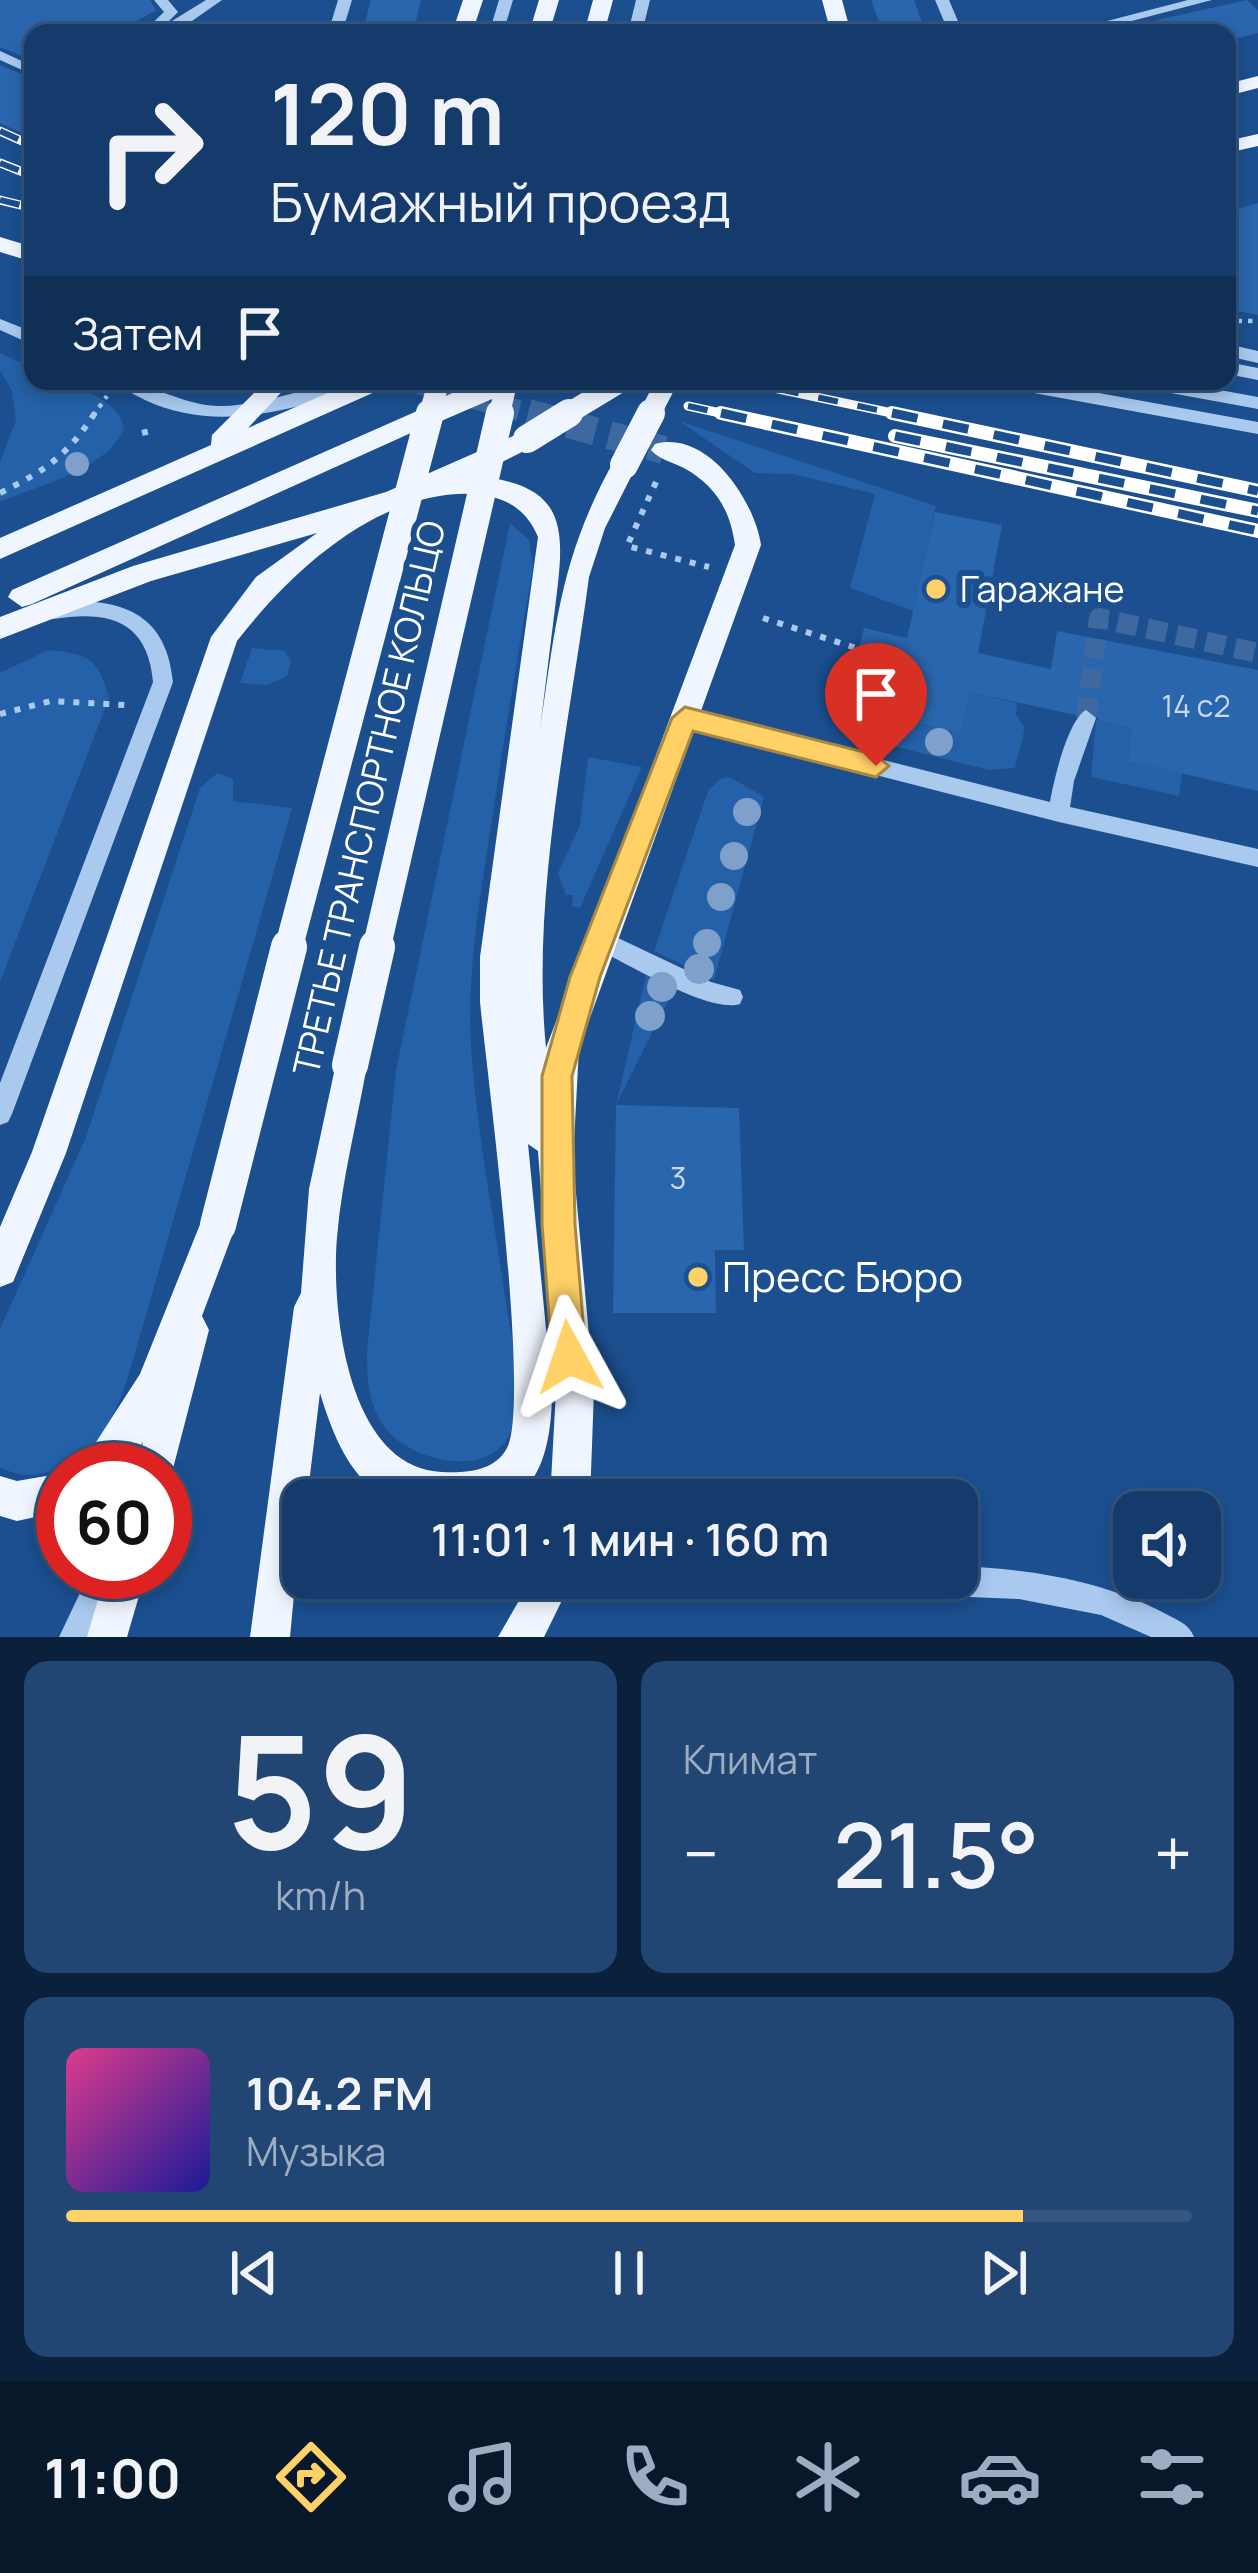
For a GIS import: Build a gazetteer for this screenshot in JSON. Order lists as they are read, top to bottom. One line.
{"streets":{"main road":["ТРЕТЬЕ ТРАНСПОРТНОЕ КОЛЬЦО"]},"places":["Гаражане","Пресс Бюро"],"house_numbers":["14 с2","3"],"page":{"turn":["120 m","Бумажный проезд"],"then":"Затем","limit":"60","trip":"11:01 · 1 мин · 160 m","tile":[["59","km/h"],"Климат"],"heat":["−","21.5°","+"],"song":["104.2 FM","Музыка"],"tabs":"11:00"}}
